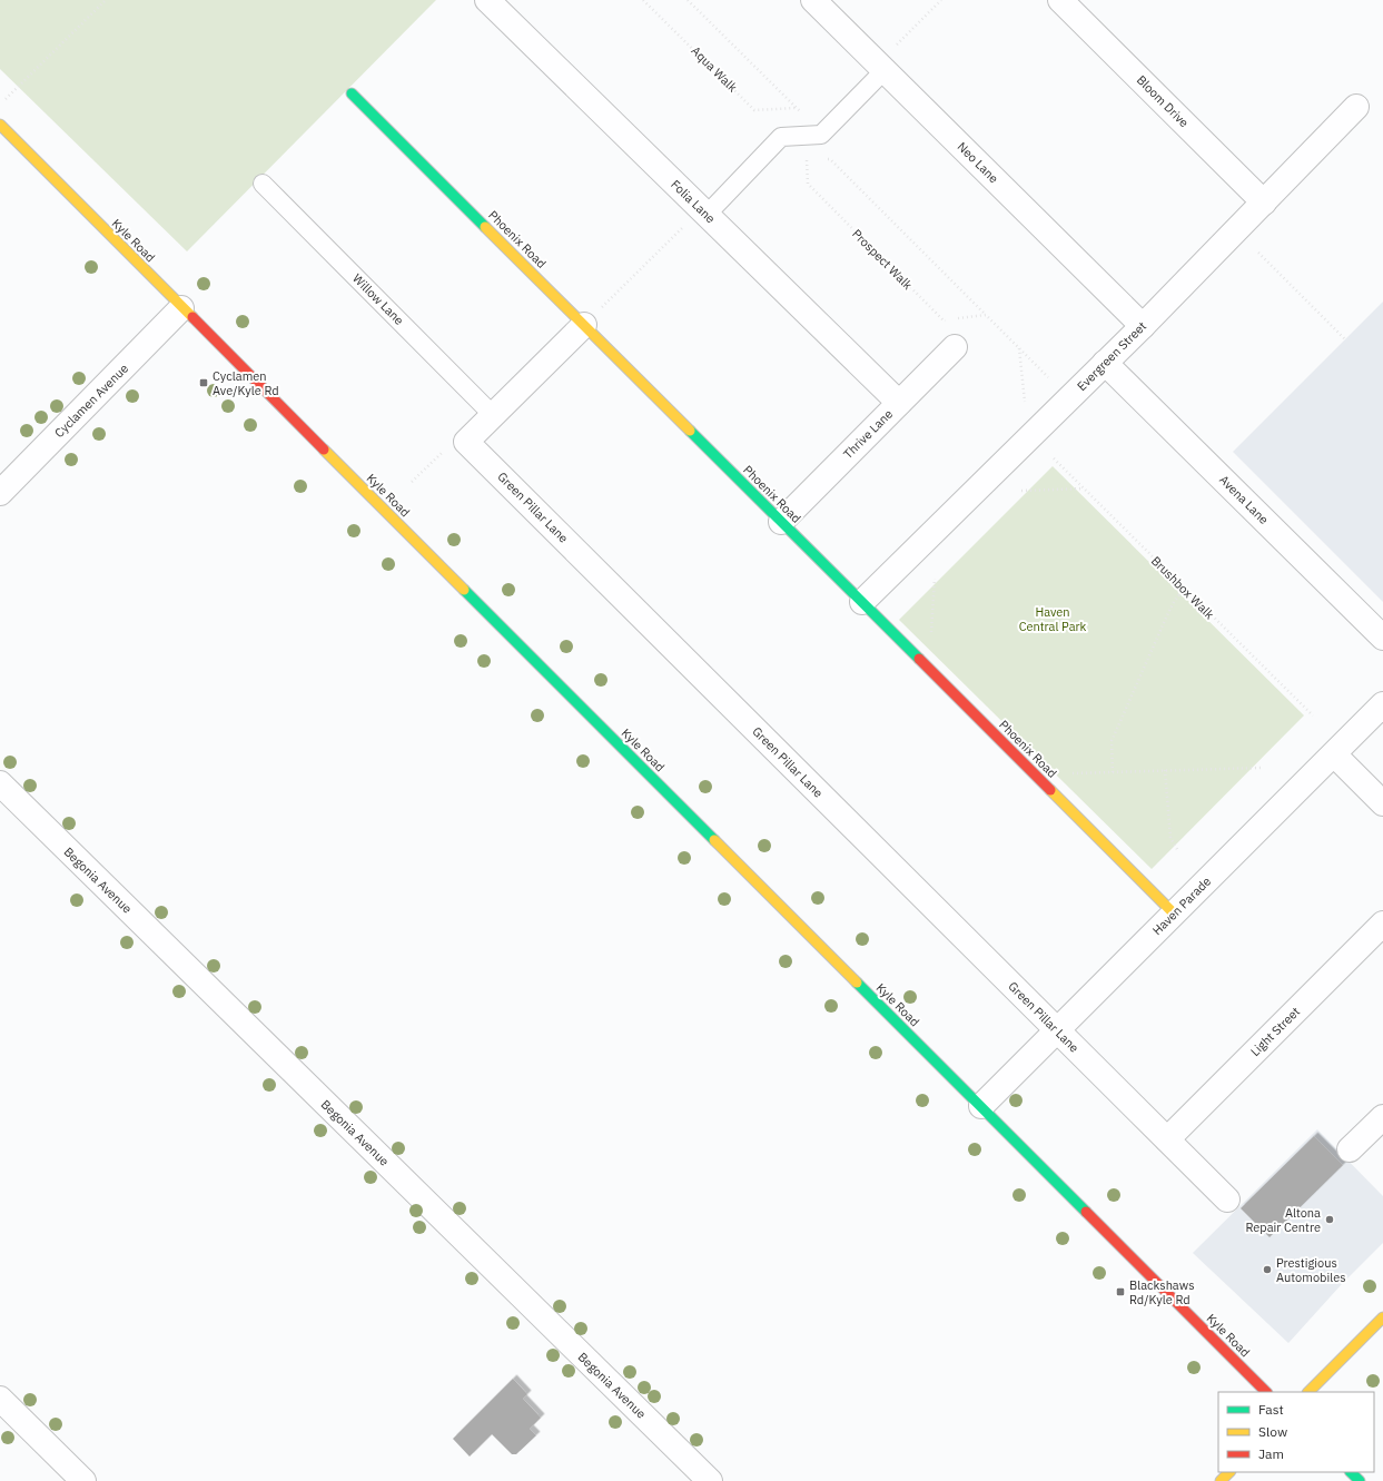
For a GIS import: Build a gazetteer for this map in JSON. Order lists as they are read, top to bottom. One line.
{"streets":{"street":["Bloom Drive","Neo Lane","Folia Lane","Phoenix Road","Kyle Road","Evergreen Street","Cyclamen Avenue","Thrive Lane","Avena Lane","Green Pillar Lane","Begonia Avenue","Haven Parade","Light Street"],"lane":["Willow Lane"],"path":["Aqua Walk","Prospect Walk","Brushbox Walk"]},"crossings":[["Bloom Drive","Evergreen Street"],["Neo Lane","Evergreen Street"],["Folia Lane","Thrive Lane"],["Phoenix Road","Evergreen Street"],["Phoenix Road","Thrive Lane"],["Phoenix Road","Haven Parade"],["Kyle Road","Cyclamen Avenue"],["Kyle Road","Haven Parade"],["Evergreen Street","Avena Lane"],["Green Pillar Lane","Haven Parade"],["Green Pillar Lane","Light Street"]],"parks":["Haven Central Park"],"places":{"transit":["Cyclamen Ave/Kyle Rd","Blackshaws Rd/Kyle Rd"],"other":["Altona Repair Centre","Prestigious Automobiles"]},"legend":["Fast","Slow","Jam"]}
